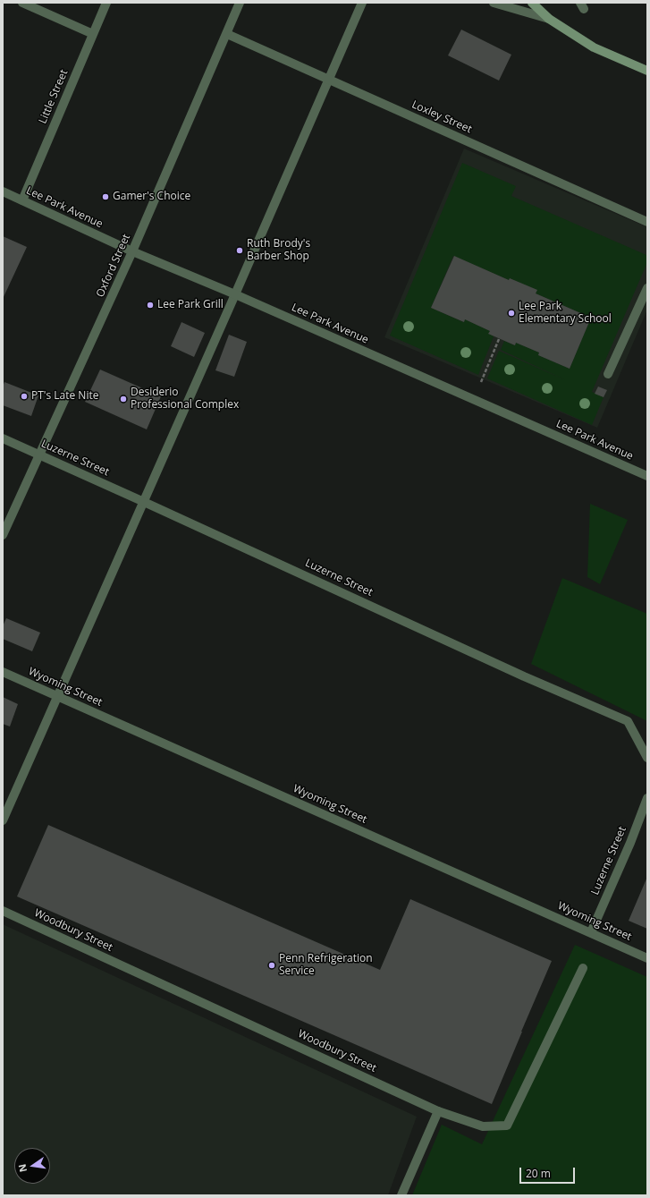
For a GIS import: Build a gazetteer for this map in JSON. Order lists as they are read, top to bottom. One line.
{"streets":{"street":["Little Street","Loxley Street","Lee Park Avenue","Oxford Street","Luzerne Street","Wyoming Street","Woodbury Street"]},"crossings":[["Little Street","Lee Park Avenue"],["Loxley Street","Oxford Street"],["Lee Park Avenue","Oxford Street"],["Oxford Street","Luzerne Street"],["Luzerne Street","Wyoming Street"]],"places":["Gamer's Choice","Ruth Brody's Barber Shop","Lee Park Grill","Lee Park Elementary School","PT's Late Nite","Desiderio Professional Complex","Penn Refrigeration Service"],"scale_bar":"20 m","north":"left"}
